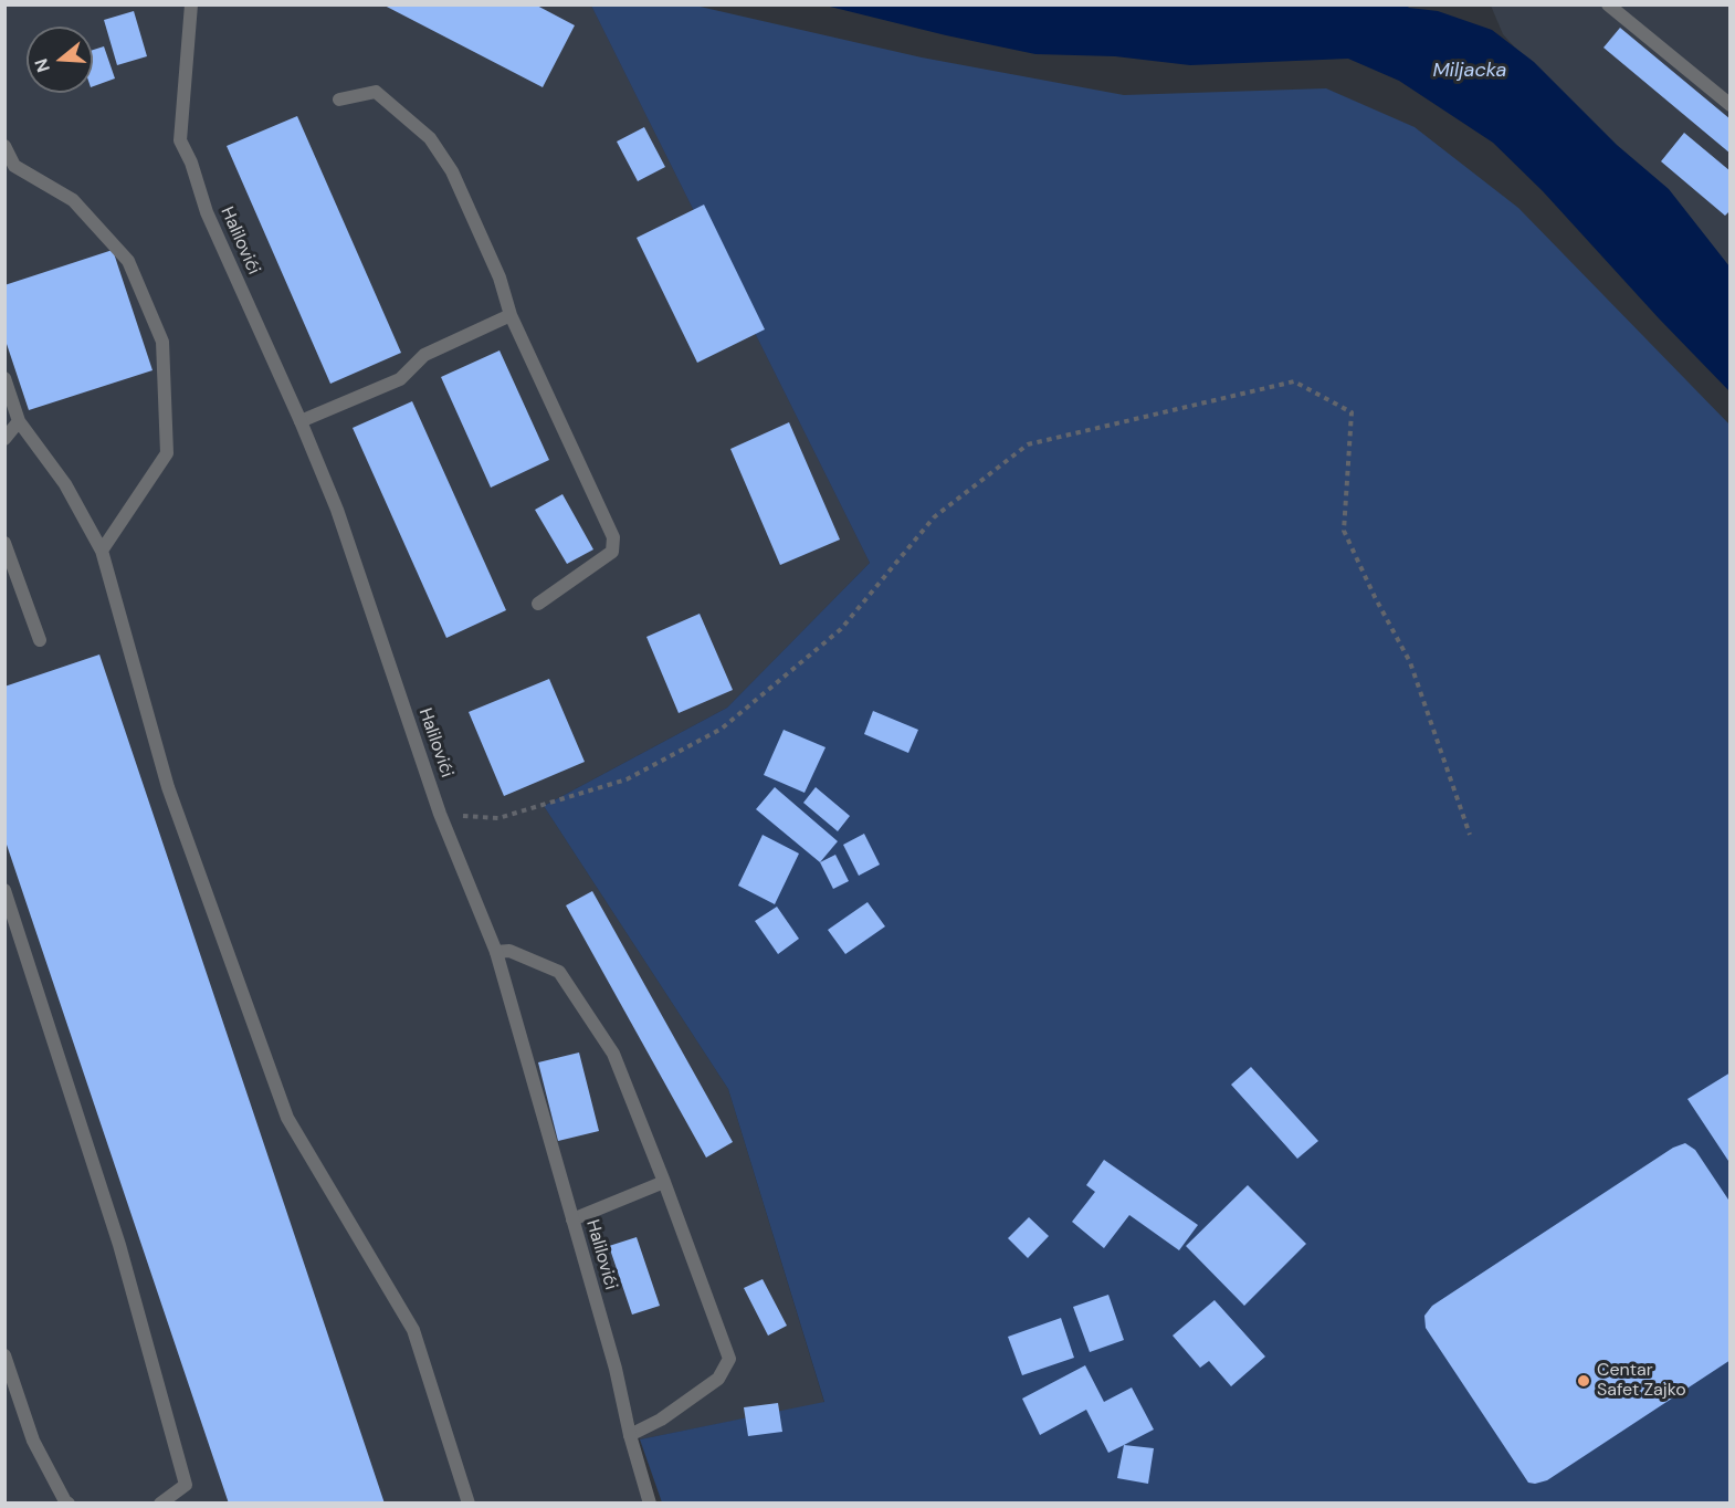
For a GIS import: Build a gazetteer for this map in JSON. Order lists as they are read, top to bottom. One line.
{"streets":{"street":["Halilovići"]},"water":["Miljacka"],"places":["Centar Safet Zajko"],"north":"left"}
